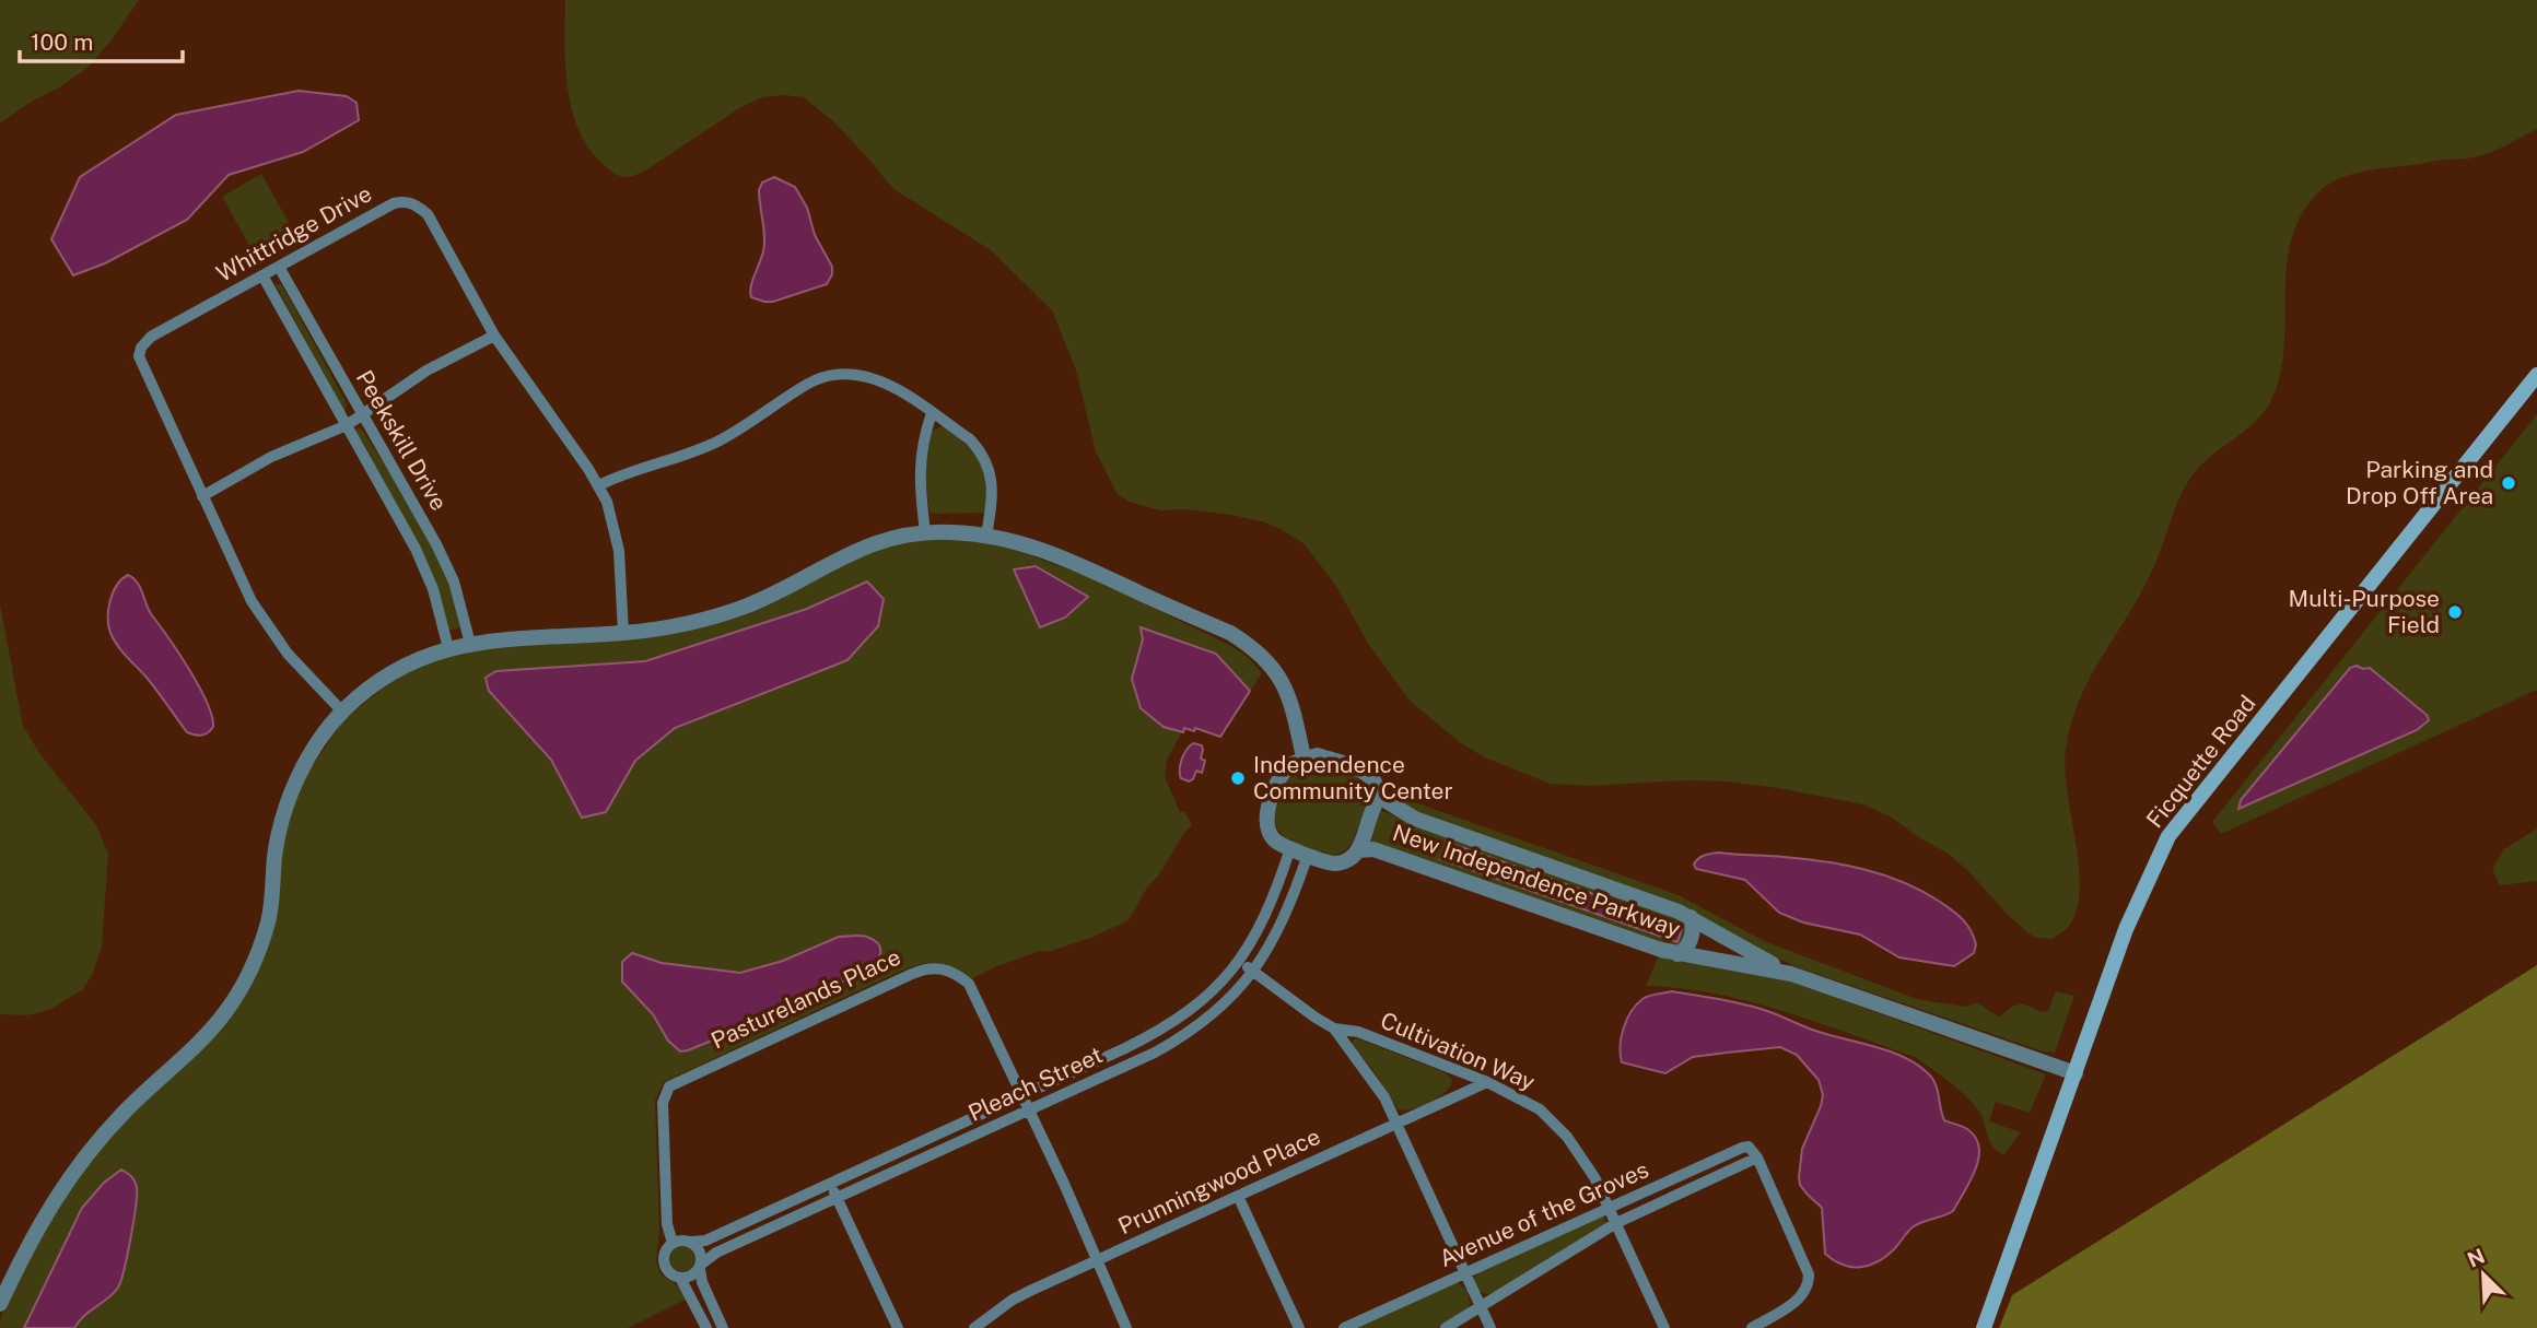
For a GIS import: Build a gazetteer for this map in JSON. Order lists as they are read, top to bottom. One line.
{"streets":{"main road":["Ficquette Road"],"street":["Whittridge Drive","Peekskill Drive","New Independence Parkway","Pasturelands Place","Cultivation Way","Pleach Street","Prunningwood Place","Avenue of the Groves"]},"crossings":[["Whittridge Drive","Peekskill Drive"],["Ficquette Road","New Independence Parkway"],["New Independence Parkway","Pleach Street"],["Pasturelands Place","Pleach Street"],["Pasturelands Place","Prunningwood Place"],["Cultivation Way","Pleach Street"],["Cultivation Way","Prunningwood Place"],["Cultivation Way","Avenue of the Groves"]],"places":["Parking and Drop Off Area","Multi-Purpose Field","Independence Community Center"],"scale_bar":"100 m","north":"top left"}
